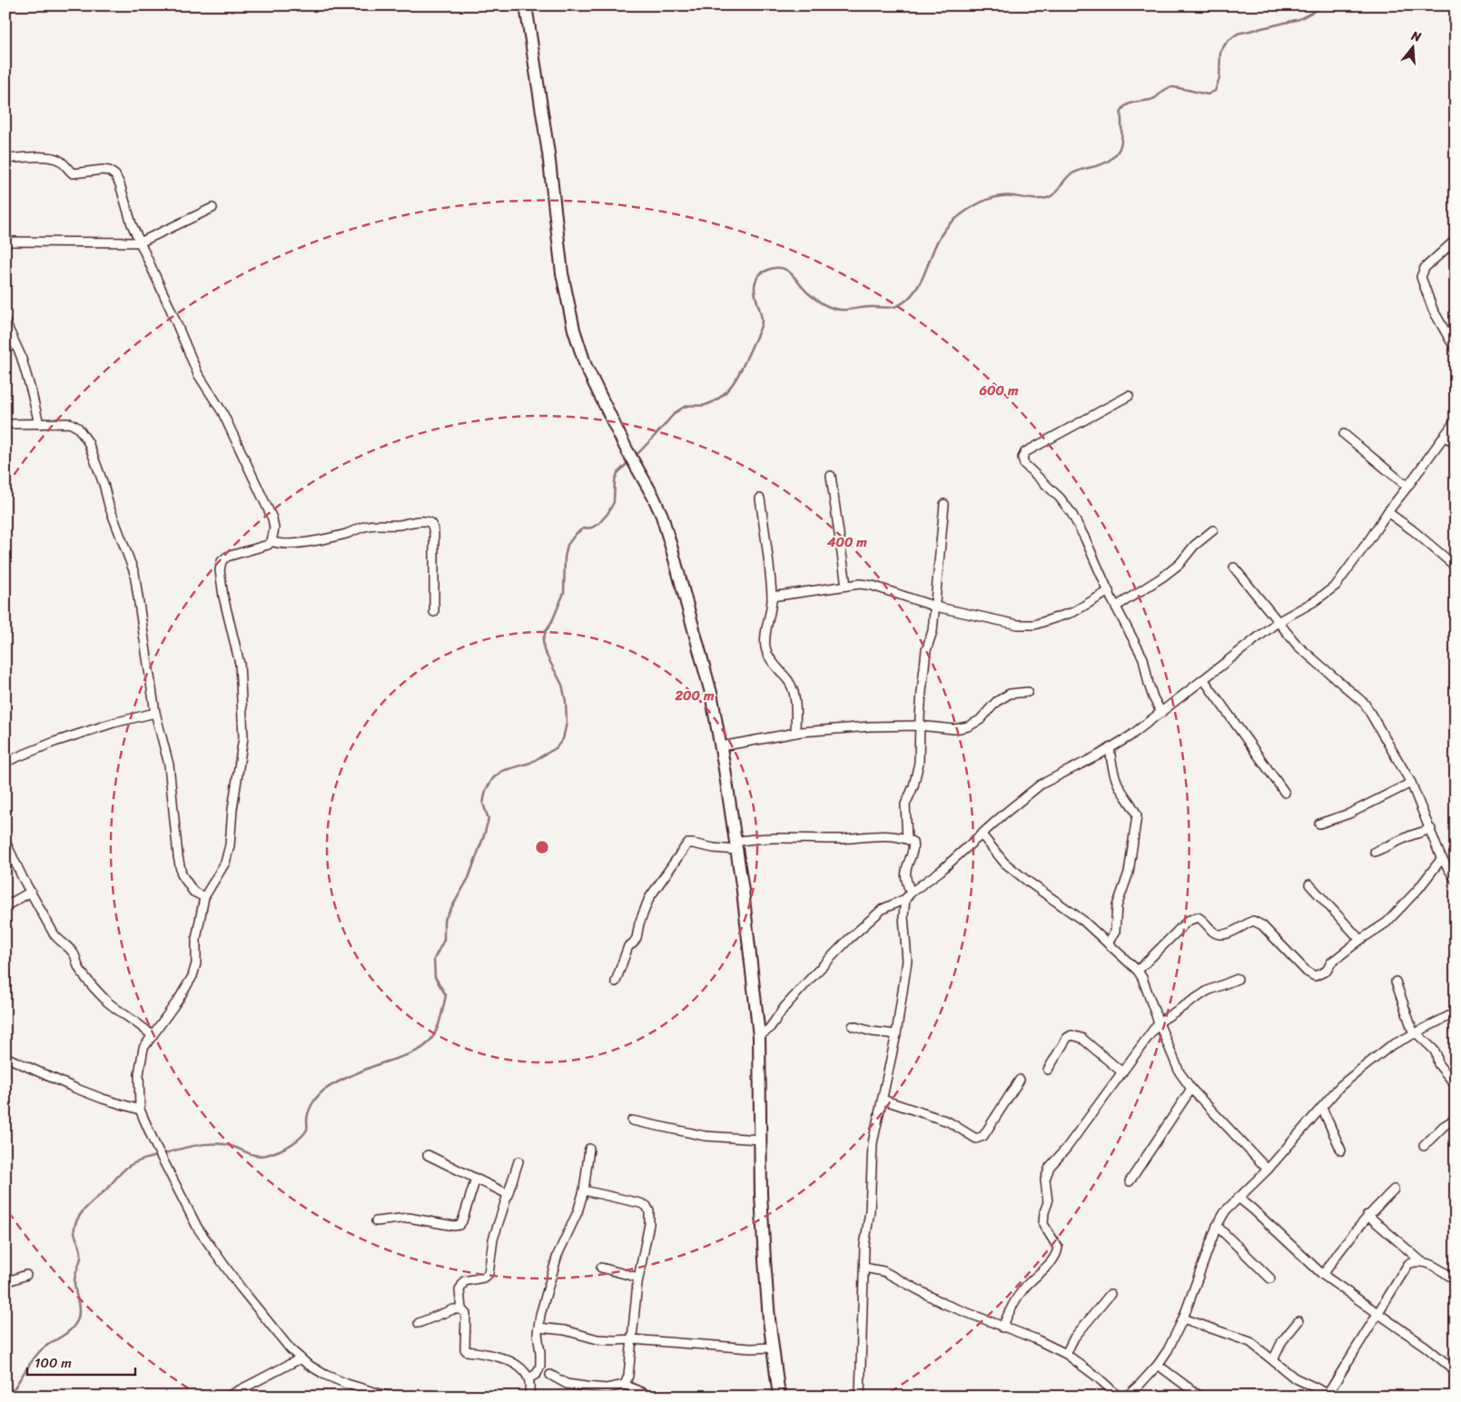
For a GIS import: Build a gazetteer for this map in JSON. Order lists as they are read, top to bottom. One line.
{"scale_bar":"100 m","north":"top","rings":["600 m","400 m","200 m"]}
